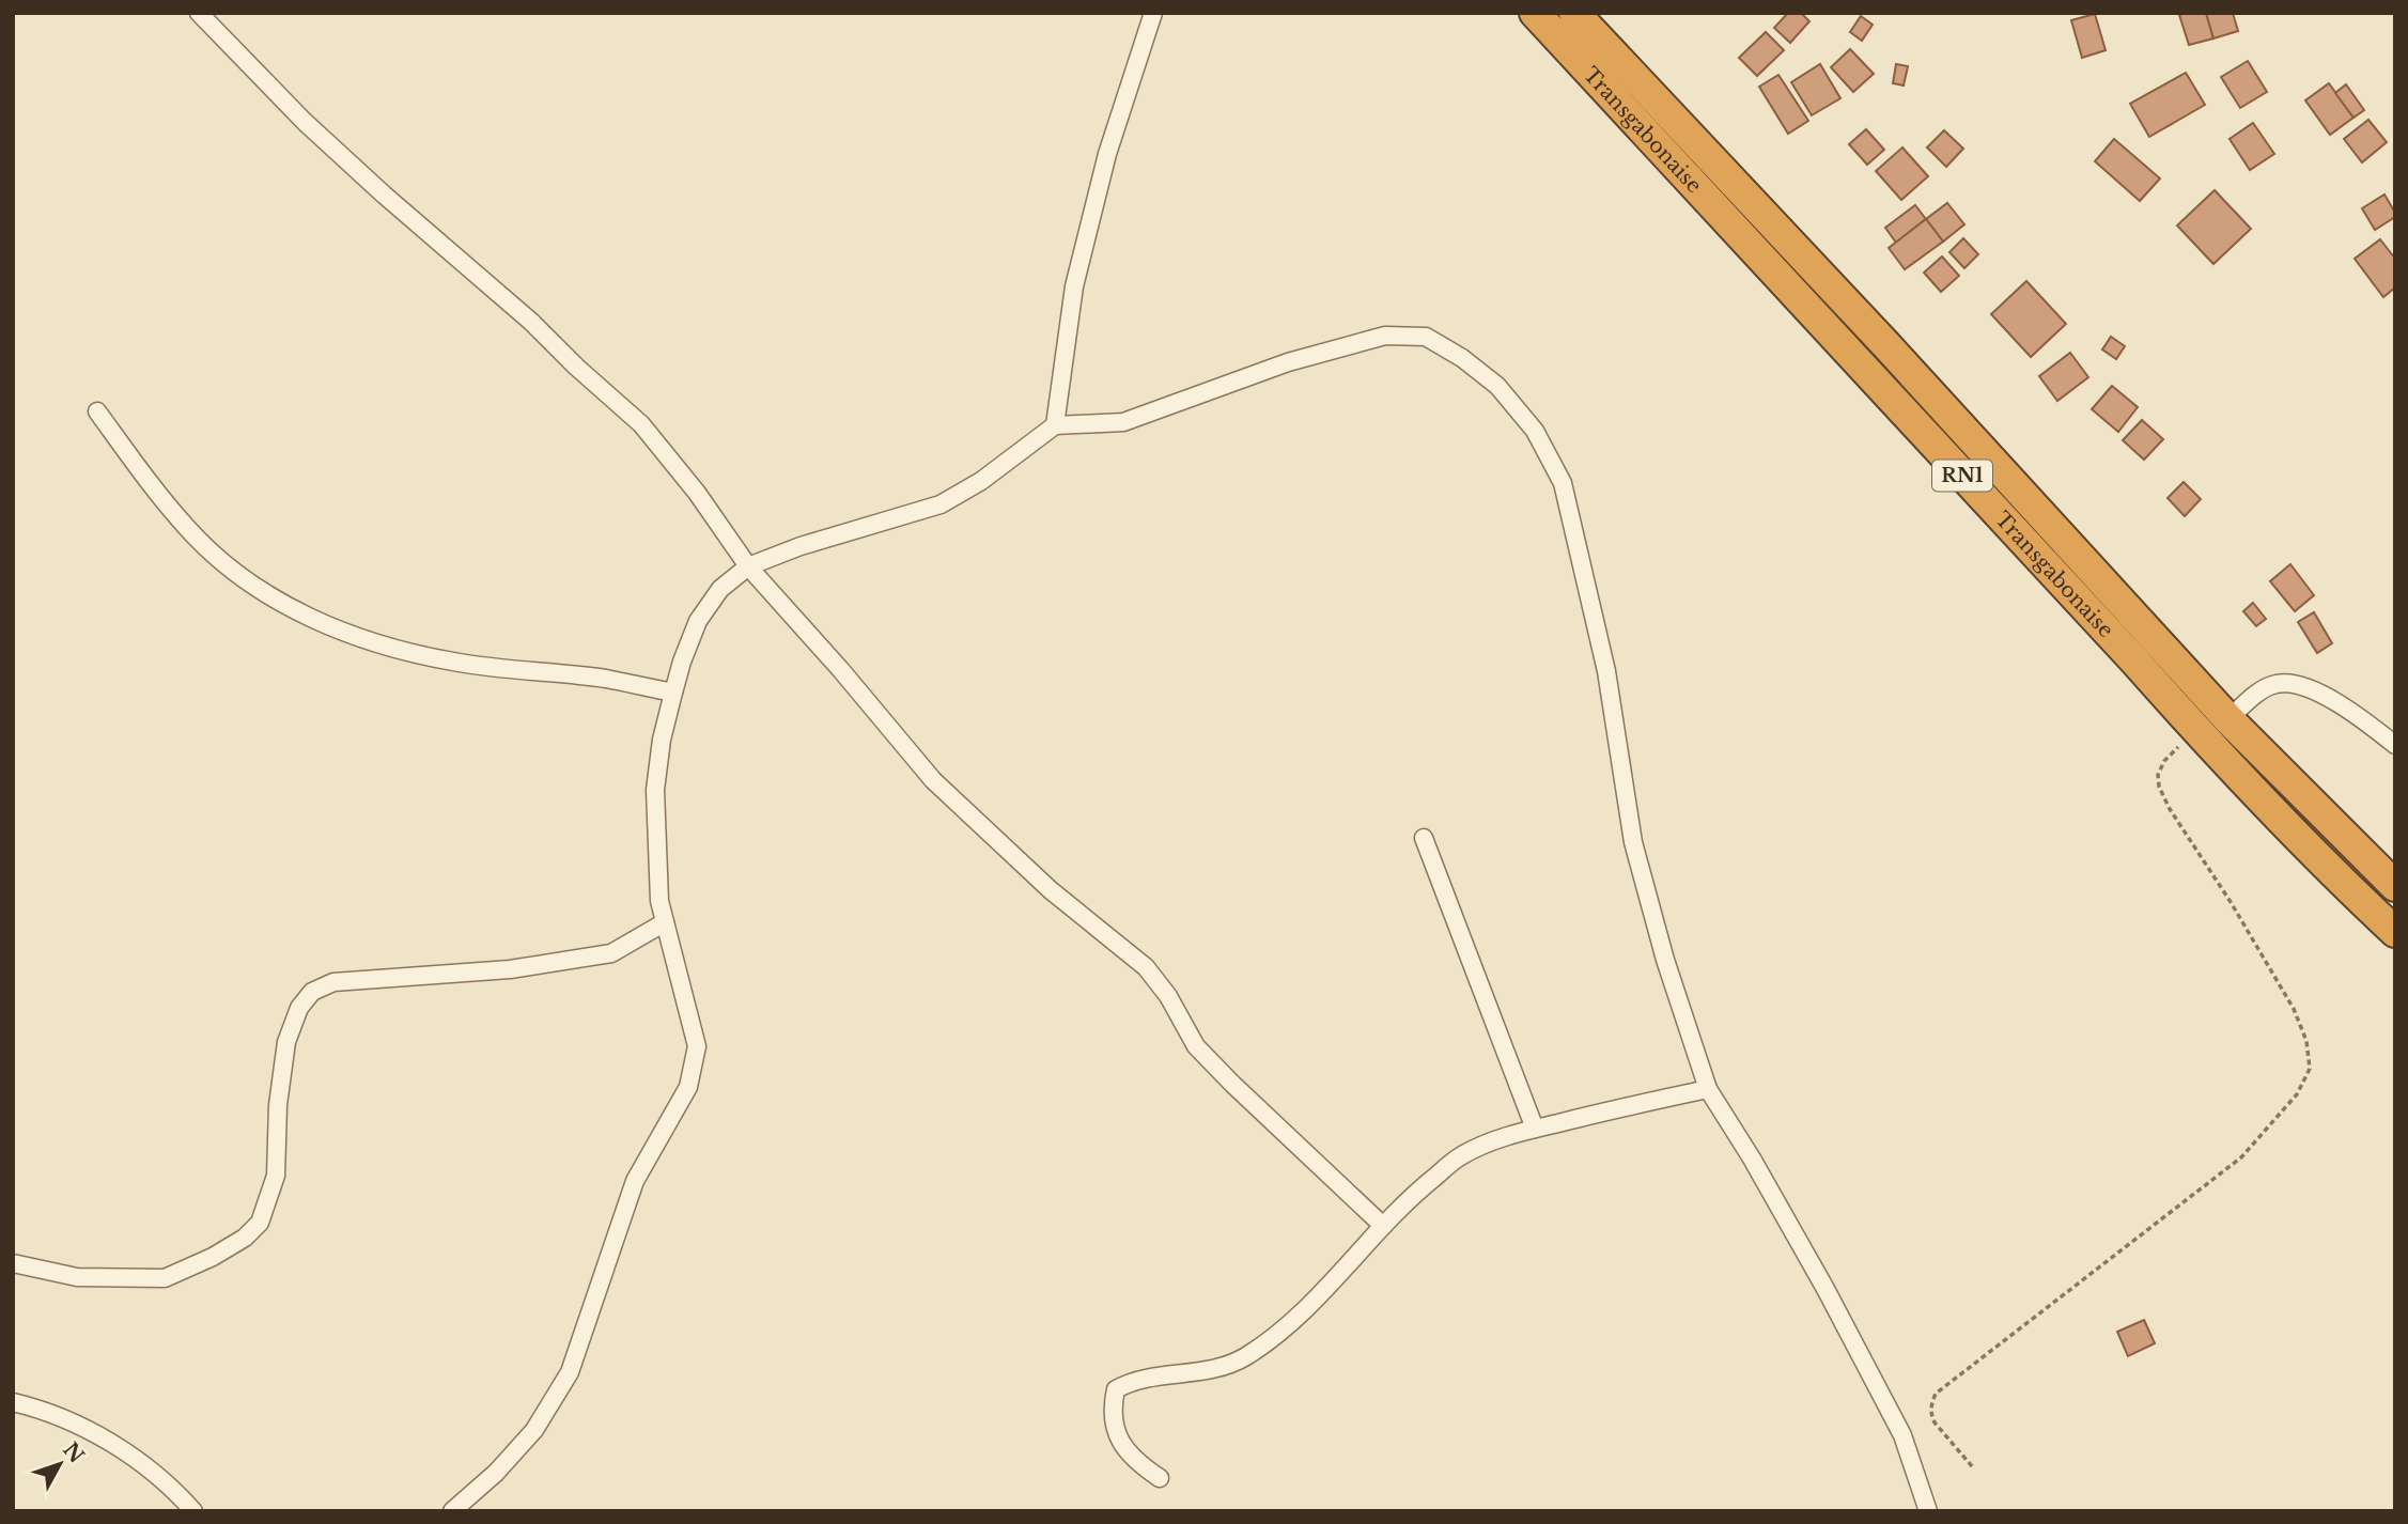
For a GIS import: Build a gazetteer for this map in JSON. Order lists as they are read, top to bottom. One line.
{"streets":{"highway":["Transgabonaise","RN1"]},"north":"top right"}
